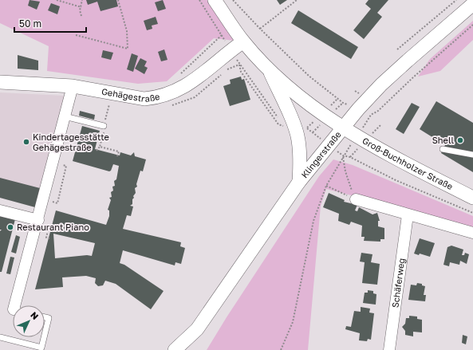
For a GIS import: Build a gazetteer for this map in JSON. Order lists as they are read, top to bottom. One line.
{"streets":{"street":["Gehägestraße","Klingerstraße","Groß-Buchholzer Straße","Schäferweg"]},"crossings":[["Klingerstraße","Groß-Buchholzer Straße"]],"places":["Shell","Kindertagesstätte Gehägestraße","Restaurant Piano"],"scale_bar":"50 m","north":"top right"}
